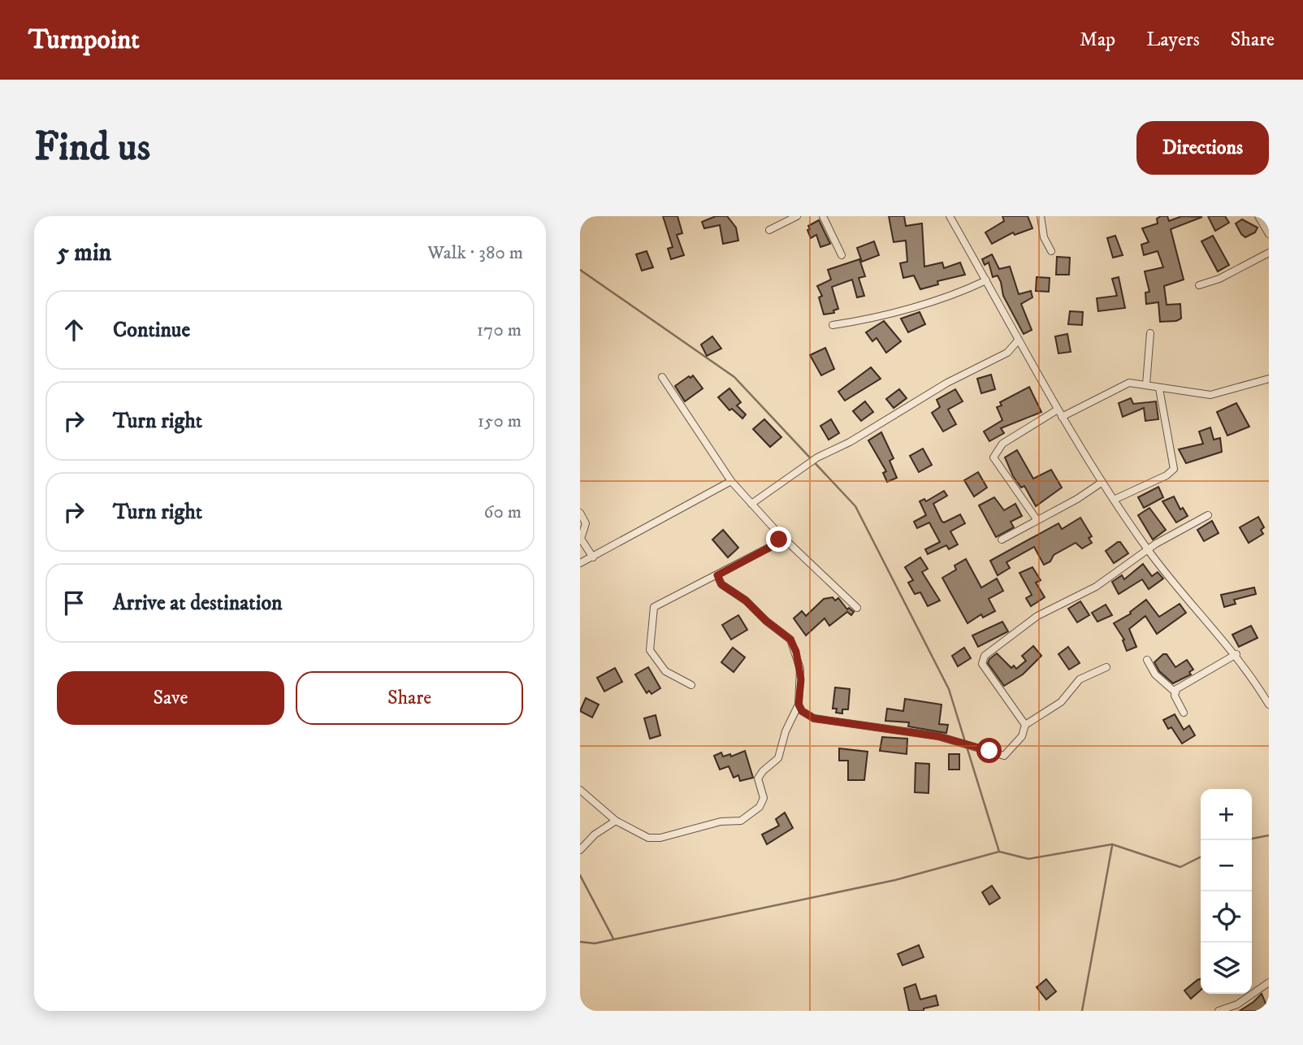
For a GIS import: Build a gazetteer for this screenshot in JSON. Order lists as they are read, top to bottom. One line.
{"page":{"header":"Turnpoint","nav":["Map","Layers","Share"],"buttons":["Directions",["Save","Share"]],"title":"Find us","heading":["5 min","Walk · 380 m"],"list":[["Continue","170 m"],["Turn right","150 m"],["Turn right","60 m"],"Arrive at destination"],"map_buttons":["+","−"]}}
